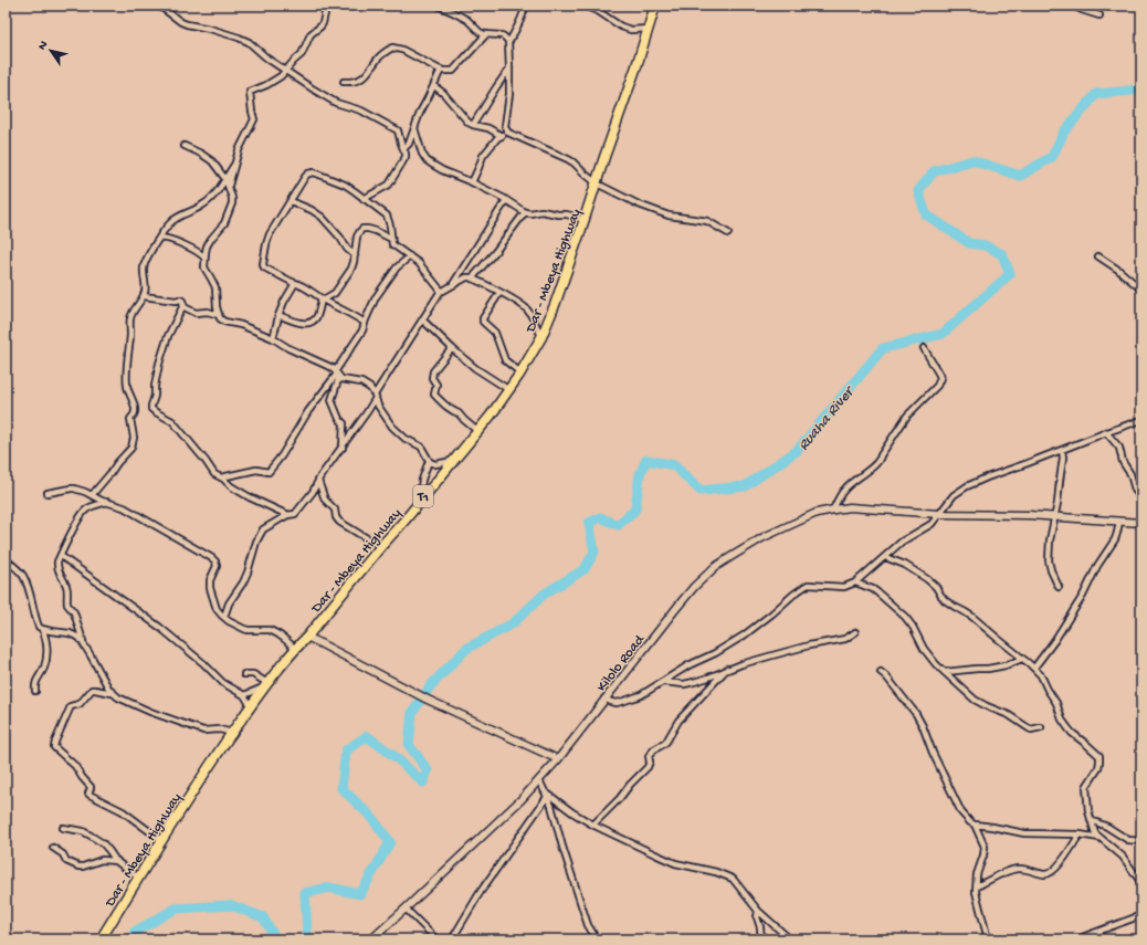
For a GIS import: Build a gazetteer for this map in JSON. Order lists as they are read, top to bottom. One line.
{"streets":{"highway":["Dar - Mbeya Highway","T1"],"main road":["Kilolo Road"]},"water":["Ruaha River"],"north":"top left"}
